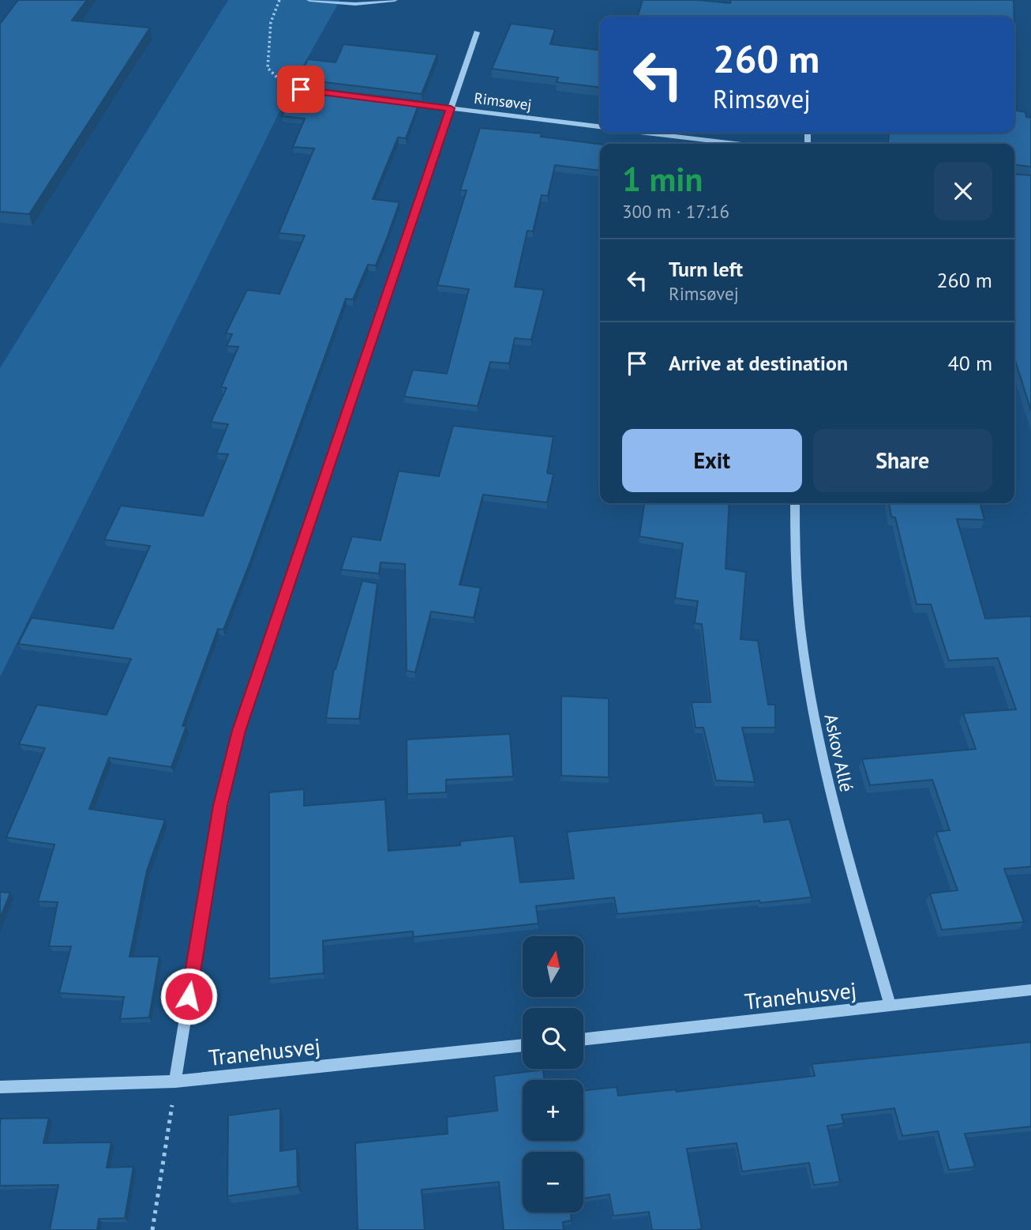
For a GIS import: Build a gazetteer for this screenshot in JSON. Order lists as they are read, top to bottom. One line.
{"streets":{"street":["Rimsøvej","Askov Allé","Tranehusvej"]},"crossings":[["Askov Allé","Tranehusvej"]],"north":"top","page":{"turn":["260 m","Rimsøvej"],"heading":["1 min","300 m · 17:16"],"list":[{"name":"Turn left","note":"Rimsøvej","value":"260 m"},{"name":"Arrive at destination","value":"40 m"}],"buttons":["Exit","Share"],"map_buttons":["+","−"]}}
